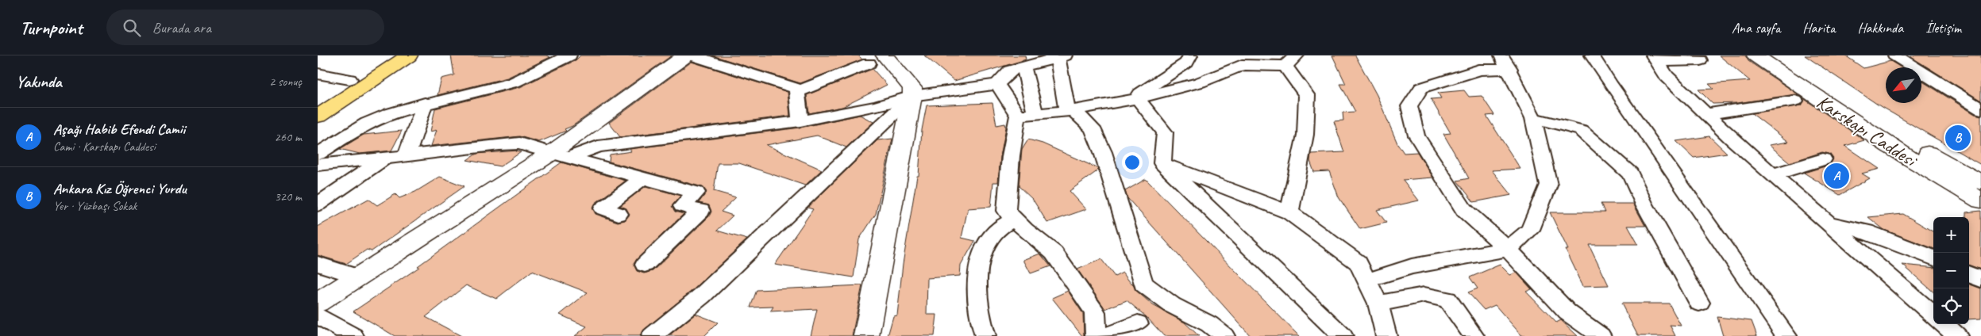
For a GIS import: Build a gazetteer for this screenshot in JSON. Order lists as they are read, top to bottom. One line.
{"streets":{"main road":["Karskapı Caddesi"]},"north":"bottom left","page":{"header":"Turnpoint","search":"Burada ara","nav":["Ana sayfa","Harita","Hakkında","İletişim"],"heading":["Yakında","2 sonuç"],"list":[{"mark":"A","name":"Aşağı Habib Efendi Camii","note":"Cami · Karskapı Caddesi","value":"260 m"},{"mark":"B","name":"Ankara Kız Öğrenci Yurdu","note":"Yer · Yüzbaşı Sokak","value":"320 m"}],"pins":["B","A"],"map_buttons":["+","−"]}}
